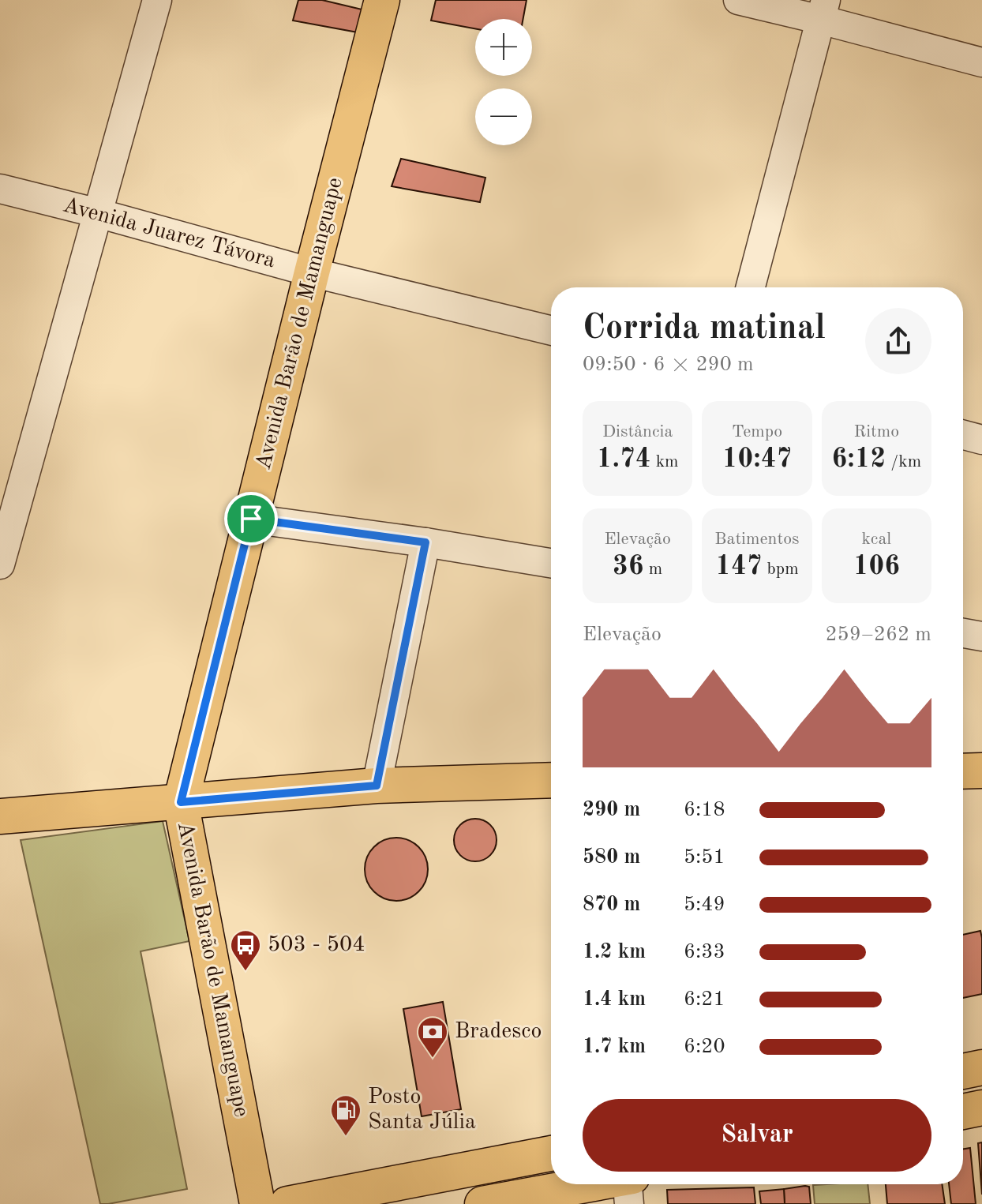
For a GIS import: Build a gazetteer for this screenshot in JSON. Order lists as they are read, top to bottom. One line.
{"streets":{"main road":["Avenida Barão de Mamanguape"],"street":["Avenida Juarez Távora"]},"crossings":[["Avenida Juarez Távora","Avenida Barão de Mamanguape"]],"places":{"bus stop":["503 - 504"],"bank":["Bradesco"],"fuel station":["Posto Santa Júlia"]},"page":{"map_buttons":["+","−"],"heading":["Corrida matinal","09:50 · 6 × 290 m"],"stats":[["Distância","1.74 km"],["Tempo","10:47"],["Ritmo","6:12 /km"],["Elevação","36 m"],["Batimentos","147 bpm"],["kcal","106"]],"chart":["Elevação","259–262 m"],"list":[{"name":"290 m","note":"6:18"},{"name":"580 m","note":"5:51"},{"name":"870 m","note":"5:49"},{"name":"1.2 km","note":"6:33"},{"name":"1.4 km","note":"6:21"},{"name":"1.7 km","note":"6:20"}],"buttons":"Salvar"}}
